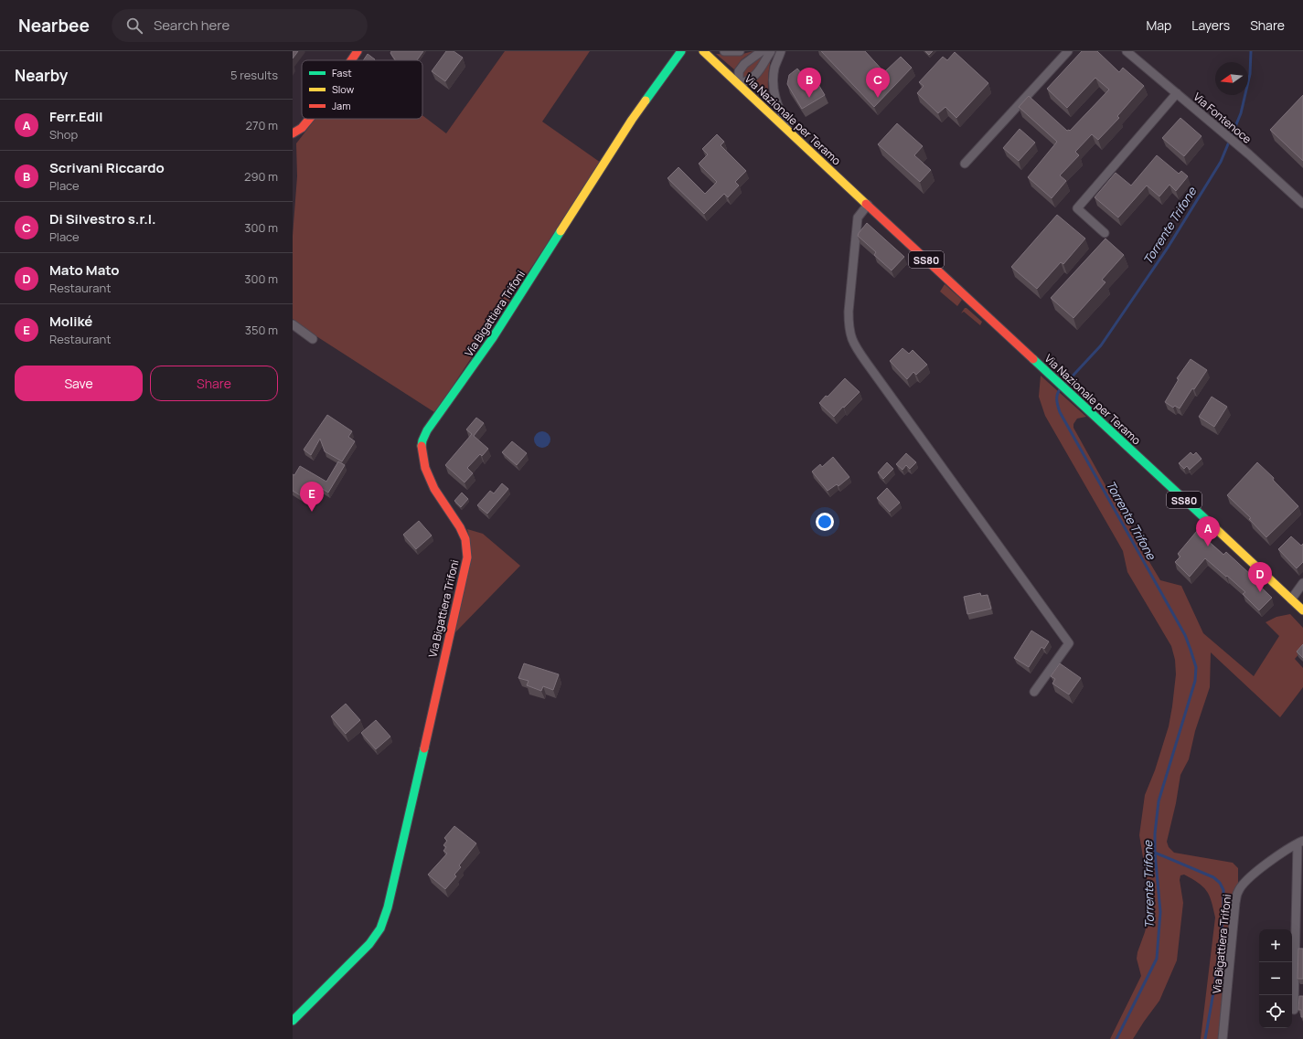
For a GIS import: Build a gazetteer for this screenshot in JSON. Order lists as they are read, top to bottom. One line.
{"streets":{"street":["Via Fontenoce","Via Nazionale per Teramo","SS80","Via Bigattiera Trifoni"]},"water":["Torrente Trifone"],"legend":["Fast","Slow","Jam"],"north":"left","page":{"header":"Nearbee","search":"Search here","nav":["Map","Layers","Share"],"heading":["Nearby","5 results"],"pins":["B","C","E","A","D"],"list":[{"mark":"A","name":"Ferr.Edil","note":"Shop","value":"270 m"},{"mark":"B","name":"Scrivani Riccardo","note":"Place","value":"290 m"},{"mark":"C","name":"Di Silvestro s.r.l.","note":"Place","value":"300 m"},{"mark":"D","name":"Mato Mato","note":"Restaurant","value":"300 m"},{"mark":"E","name":"Moliké","note":"Restaurant","value":"350 m"}],"buttons":["Save","Share"],"map_buttons":["+","−"]}}
